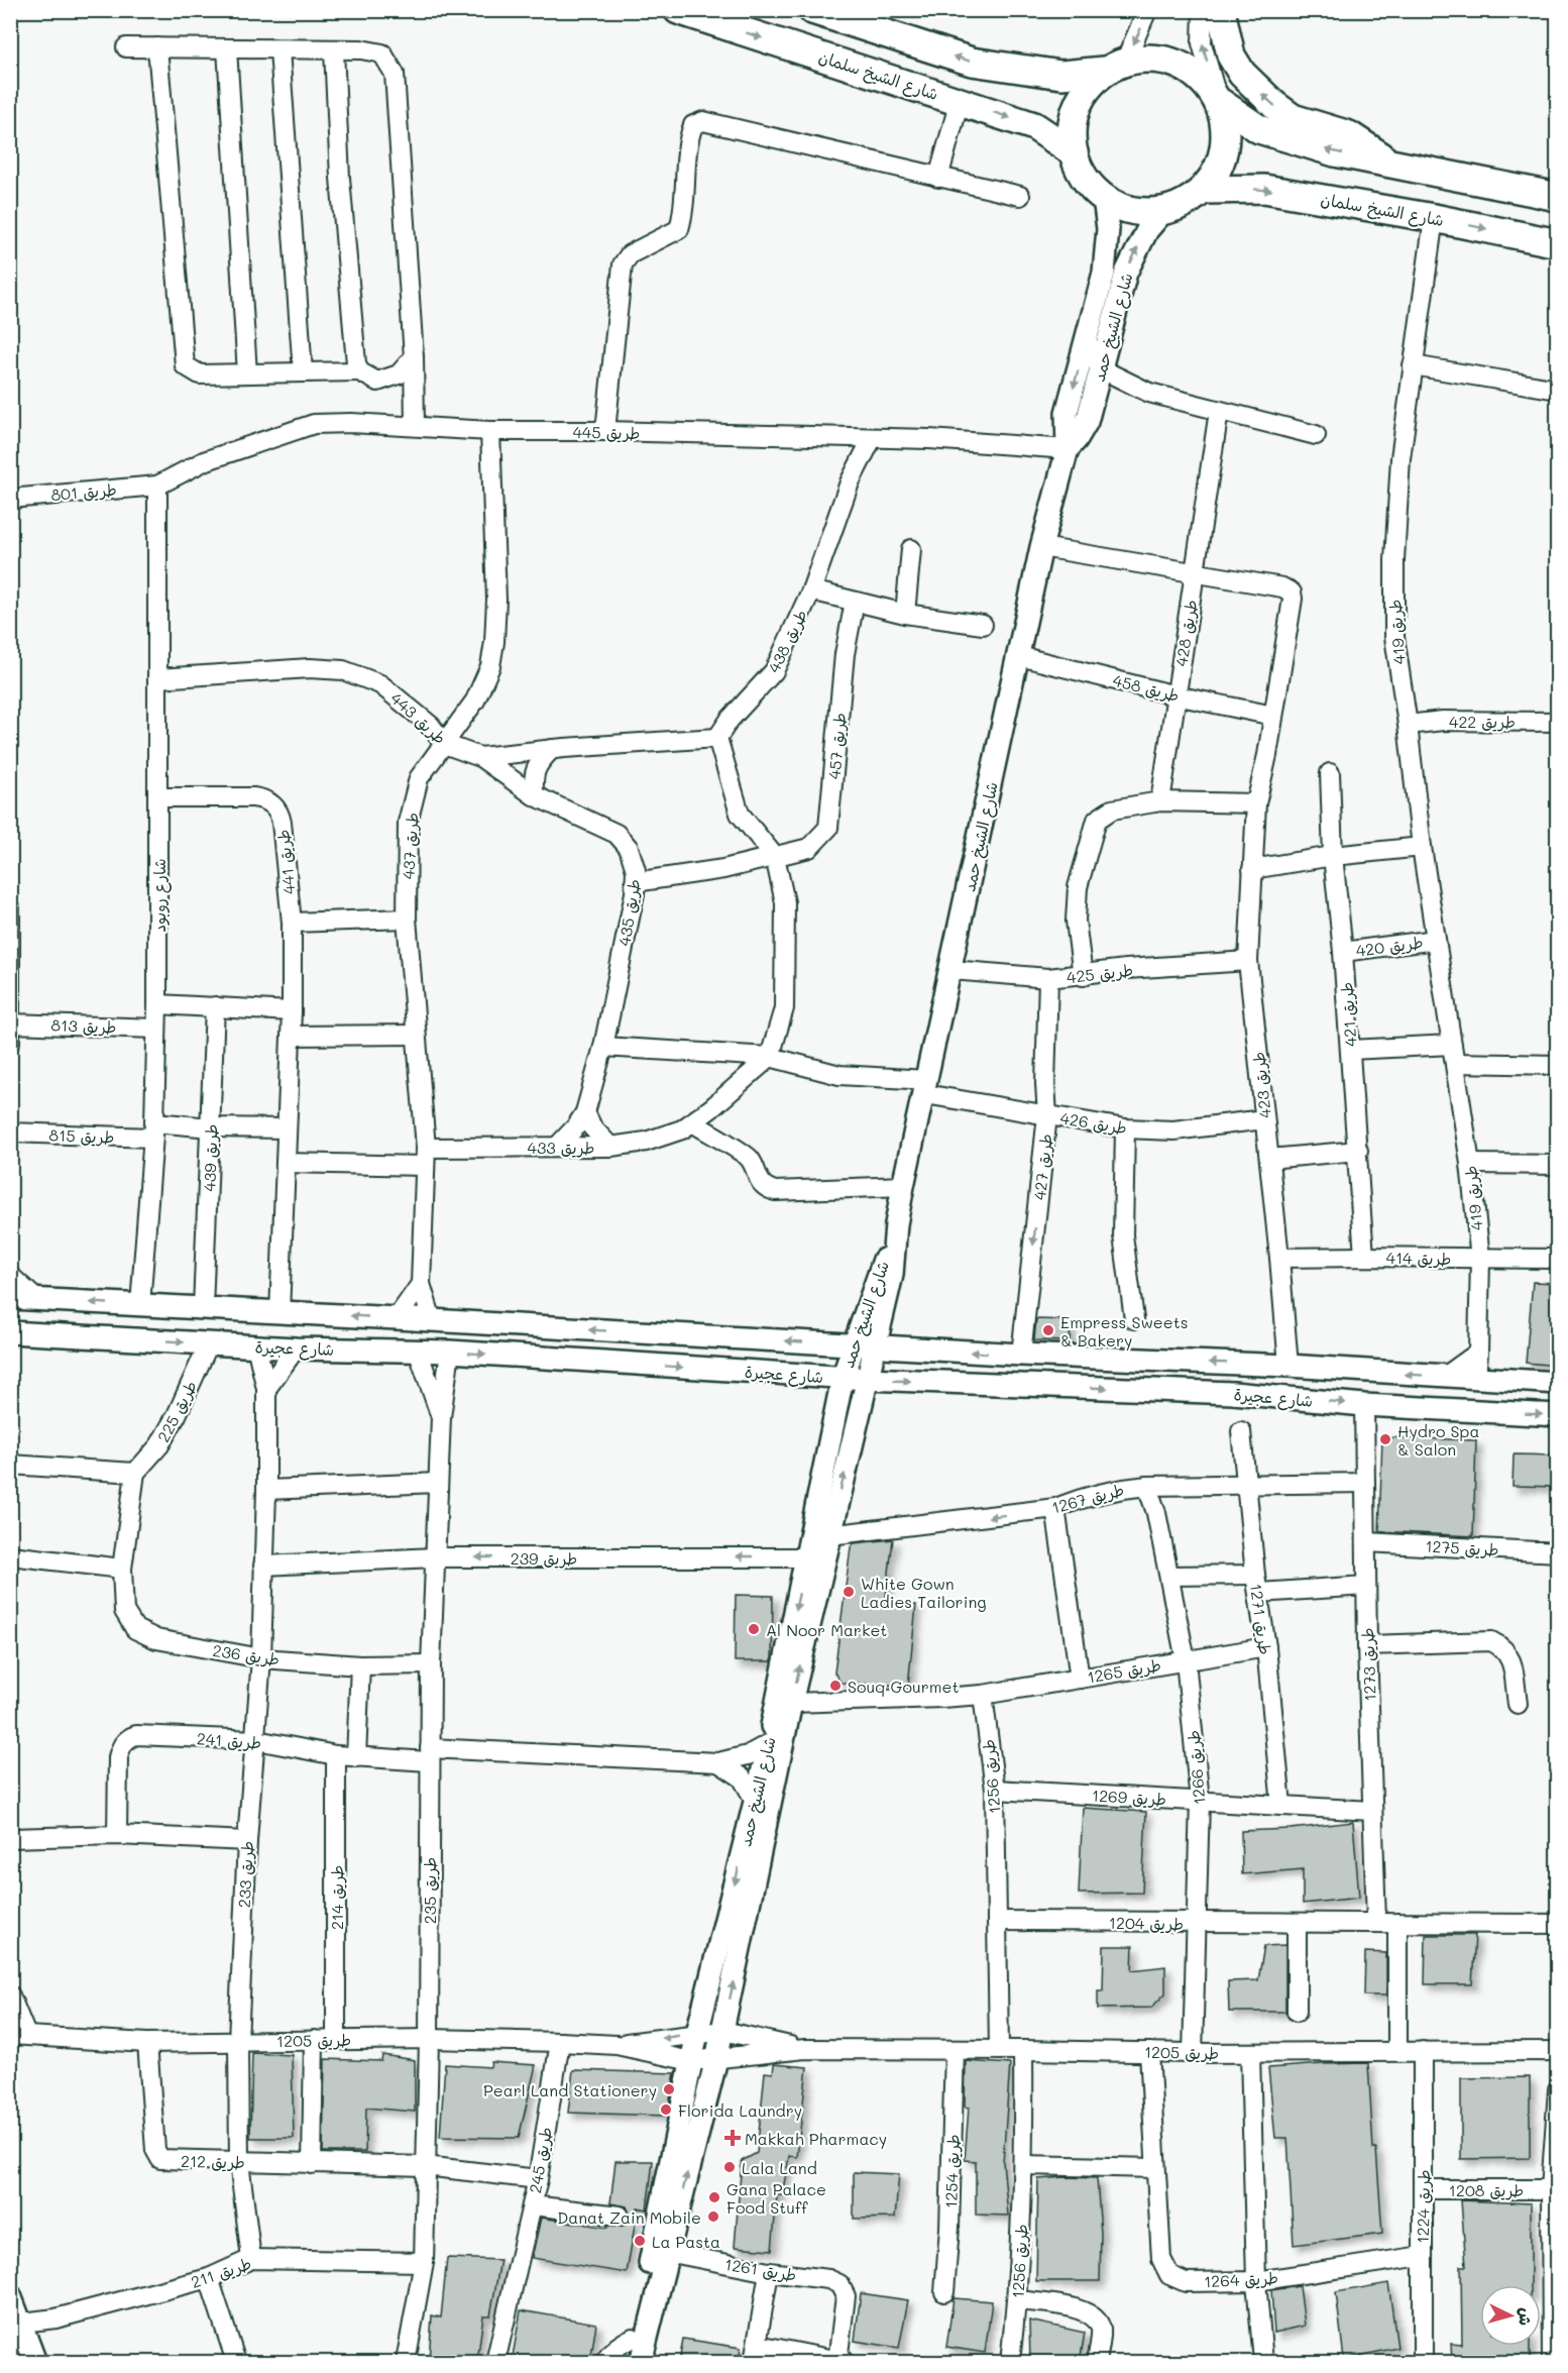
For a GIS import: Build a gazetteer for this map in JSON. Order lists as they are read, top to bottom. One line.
{"streets":{"main road":["شارع الشيخ سلمان"],"street":["شارع الشيخ حمد","طريق 445","طريق 801","طريق 419","طريق 428","طريق 438","طريق 458","طريق 443","طريق 422","طريق 457","طريق 437","طريق 441","شارع روبود","طريق 435","طريق 420","طريق 425","طريق 421","طريق 813","طريق 423","طريق 426","طريق 815","طريق 433","طريق 439","طريق 427","طريق 414","شارع عجيرة","طريق 225","طريق 1267","طريق 1275","طريق 239","طريق 1271","طريق 236","طريق 1273","طريق 1265","طريق 241","طريق 1266","طريق 1256","طريق 1269","طريق 233","طريق 235","طريق 214","طريق 1204","طريق 1205","طريق 245","طريق 212","طريق 1254","طريق 1208","طريق 1224","طريق 1261","طريق 211","طريق 1264"]},"crossings":[["شارع الشيخ سلمان","شارع الشيخ حمد"],["شارع الشيخ سلمان","طريق 419"],["شارع الشيخ حمد","طريق 445"],["شارع الشيخ حمد","طريق 458"],["شارع الشيخ حمد","طريق 425"],["شارع الشيخ حمد","طريق 426"],["شارع الشيخ حمد","شارع عجيرة"],["شارع الشيخ حمد","طريق 1267"],["شارع الشيخ حمد","طريق 239"],["شارع الشيخ حمد","طريق 241"],["شارع الشيخ حمد","طريق 1205"],["شارع الشيخ حمد","طريق 1261"],["طريق 445","طريق 801"],["طريق 445","طريق 438"],["طريق 445","طريق 437"],["طريق 445","شارع روبود"],["طريق 801","شارع روبود"],["طريق 419","طريق 422"],["طريق 419","طريق 420"],["طريق 419","طريق 414"],["طريق 419","شارع عجيرة"],["طريق 428","طريق 458"],["طريق 428","طريق 423"],["طريق 438","طريق 443"],["طريق 458","طريق 423"],["طريق 443","طريق 437"],["طريق 443","شارع روبود"],["طريق 443","طريق 435"],["طريق 457","طريق 435"],["طريق 437","طريق 433"],["طريق 437","شارع عجيرة"],["طريق 441","شارع روبود"],["شارع روبود","طريق 813"],["شارع روبود","طريق 815"],["شارع روبود","شارع عجيرة"],["طريق 435","طريق 426"],["طريق 435","طريق 433"],["طريق 420","طريق 421"],["طريق 425","طريق 423"],["طريق 425","طريق 427"],["طريق 421","طريق 414"],["طريق 423","طريق 426"],["طريق 423","طريق 414"],["طريق 423","شارع عجيرة"],["طريق 426","طريق 433"],["طريق 426","طريق 427"],["طريق 439","شارع عجيرة"],["طريق 427","شارع عجيرة"],["شارع عجيرة","طريق 225"],["شارع عجيرة","طريق 1273"],["شارع عجيرة","طريق 233"],["شارع عجيرة","طريق 235"],["طريق 1267","طريق 1271"],["طريق 1267","طريق 1273"],["طريق 1267","طريق 1266"],["طريق 1275","طريق 1273"],["طريق 239","طريق 233"],["طريق 239","طريق 235"],["طريق 1271","طريق 1265"],["طريق 1271","طريق 1269"],["طريق 236","طريق 233"],["طريق 236","طريق 235"],["طريق 1273","طريق 1269"],["طريق 1273","طريق 1204"],["طريق 1265","طريق 1266"],["طريق 1265","طريق 1256"],["طريق 241","طريق 233"],["طريق 241","طريق 235"],["طريق 241","طريق 214"],["طريق 1266","طريق 1269"],["طريق 1266","طريق 1204"],["طريق 1266","طريق 1205"],["طريق 1256","طريق 1269"],["طريق 1256","طريق 1204"],["طريق 1256","طريق 1205"],["طريق 233","طريق 1205"],["طريق 233","طريق 212"],["طريق 233","طريق 211"],["طريق 235","طريق 1205"],["طريق 235","طريق 212"],["طريق 235","طريق 211"],["طريق 214","طريق 1205"],["طريق 1205","طريق 245"],["طريق 1205","طريق 212"],["طريق 1205","طريق 1254"],["طريق 1205","طريق 1224"],["طريق 1205","طريق 1264"],["طريق 245","طريق 212"],["طريق 1208","طريق 1224"],["طريق 1224","طريق 1264"]],"one_way":["طريق 1267","طريق 239"],"places":{"other":["Empress Sweets & Bakery","Hydro Spa & Salon","White Gown Ladies Tailoring","Al Noor Market","Souq Gourmet","Pearl Land Stationery","Florida Laundry","Lala Land","Gana Palace Food Stuff","Danat Zain Mobile","La Pasta"],"health":["Makkah Pharmacy"]},"north":"right"}
